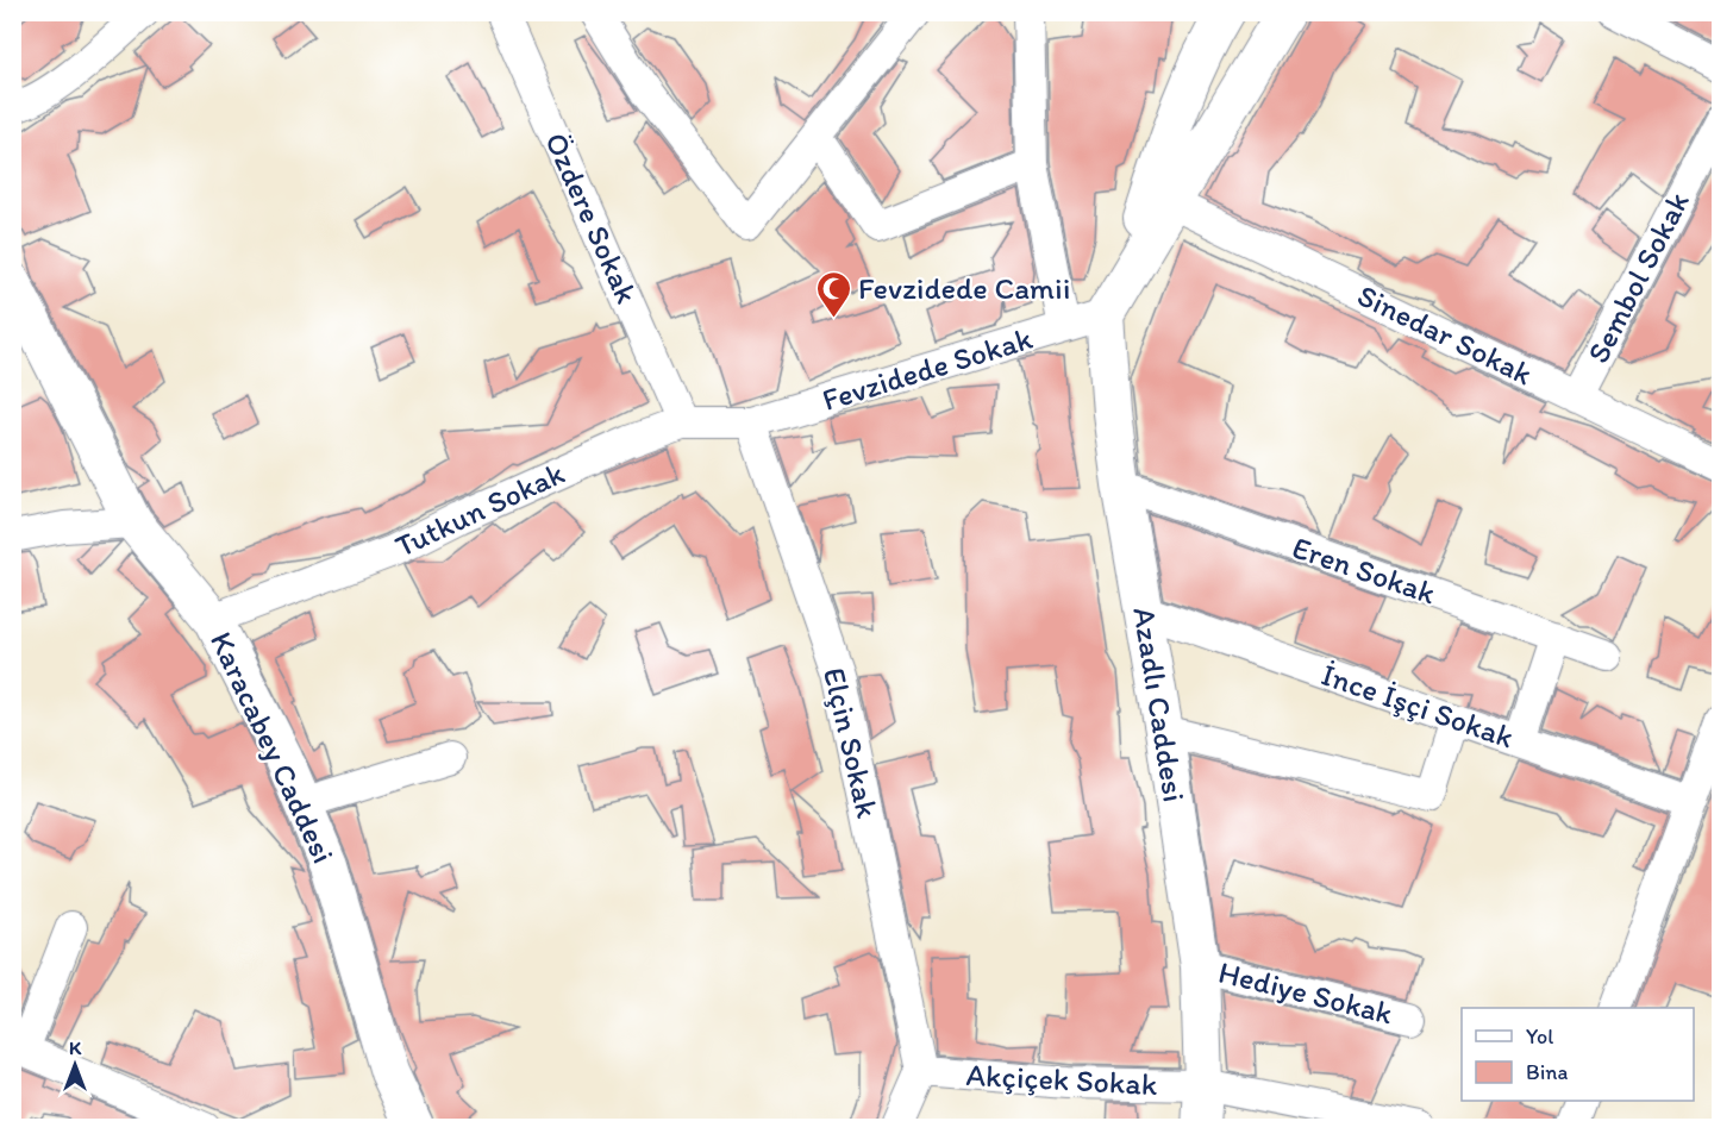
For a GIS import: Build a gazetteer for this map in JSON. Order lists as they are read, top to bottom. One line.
{"streets":{"street":["Özdere Sokak","Sembol Sokak","Sinedar Sokak","Fevzidede Sokak","Tutkun Sokak","Eren Sokak","Azadlı Caddesi","İnce İşçi Sokak","Elçin Sokak","Karacabey Caddesi","Hediye Sokak","Akçiçek Sokak"]},"crossings":[["Özdere Sokak","Tutkun Sokak"],["Sembol Sokak","Sinedar Sokak"],["Fevzidede Sokak","Tutkun Sokak"],["Fevzidede Sokak","Azadlı Caddesi"],["Fevzidede Sokak","Elçin Sokak"],["Tutkun Sokak","Elçin Sokak"],["Tutkun Sokak","Karacabey Caddesi"],["Eren Sokak","Azadlı Caddesi"],["Azadlı Caddesi","İnce İşçi Sokak"],["Azadlı Caddesi","Hediye Sokak"],["Azadlı Caddesi","Akçiçek Sokak"],["Elçin Sokak","Akçiçek Sokak"]],"places":{"mosque":["Fevzidede Camii"]},"legend":["Yol","Bina"],"north":"top"}
